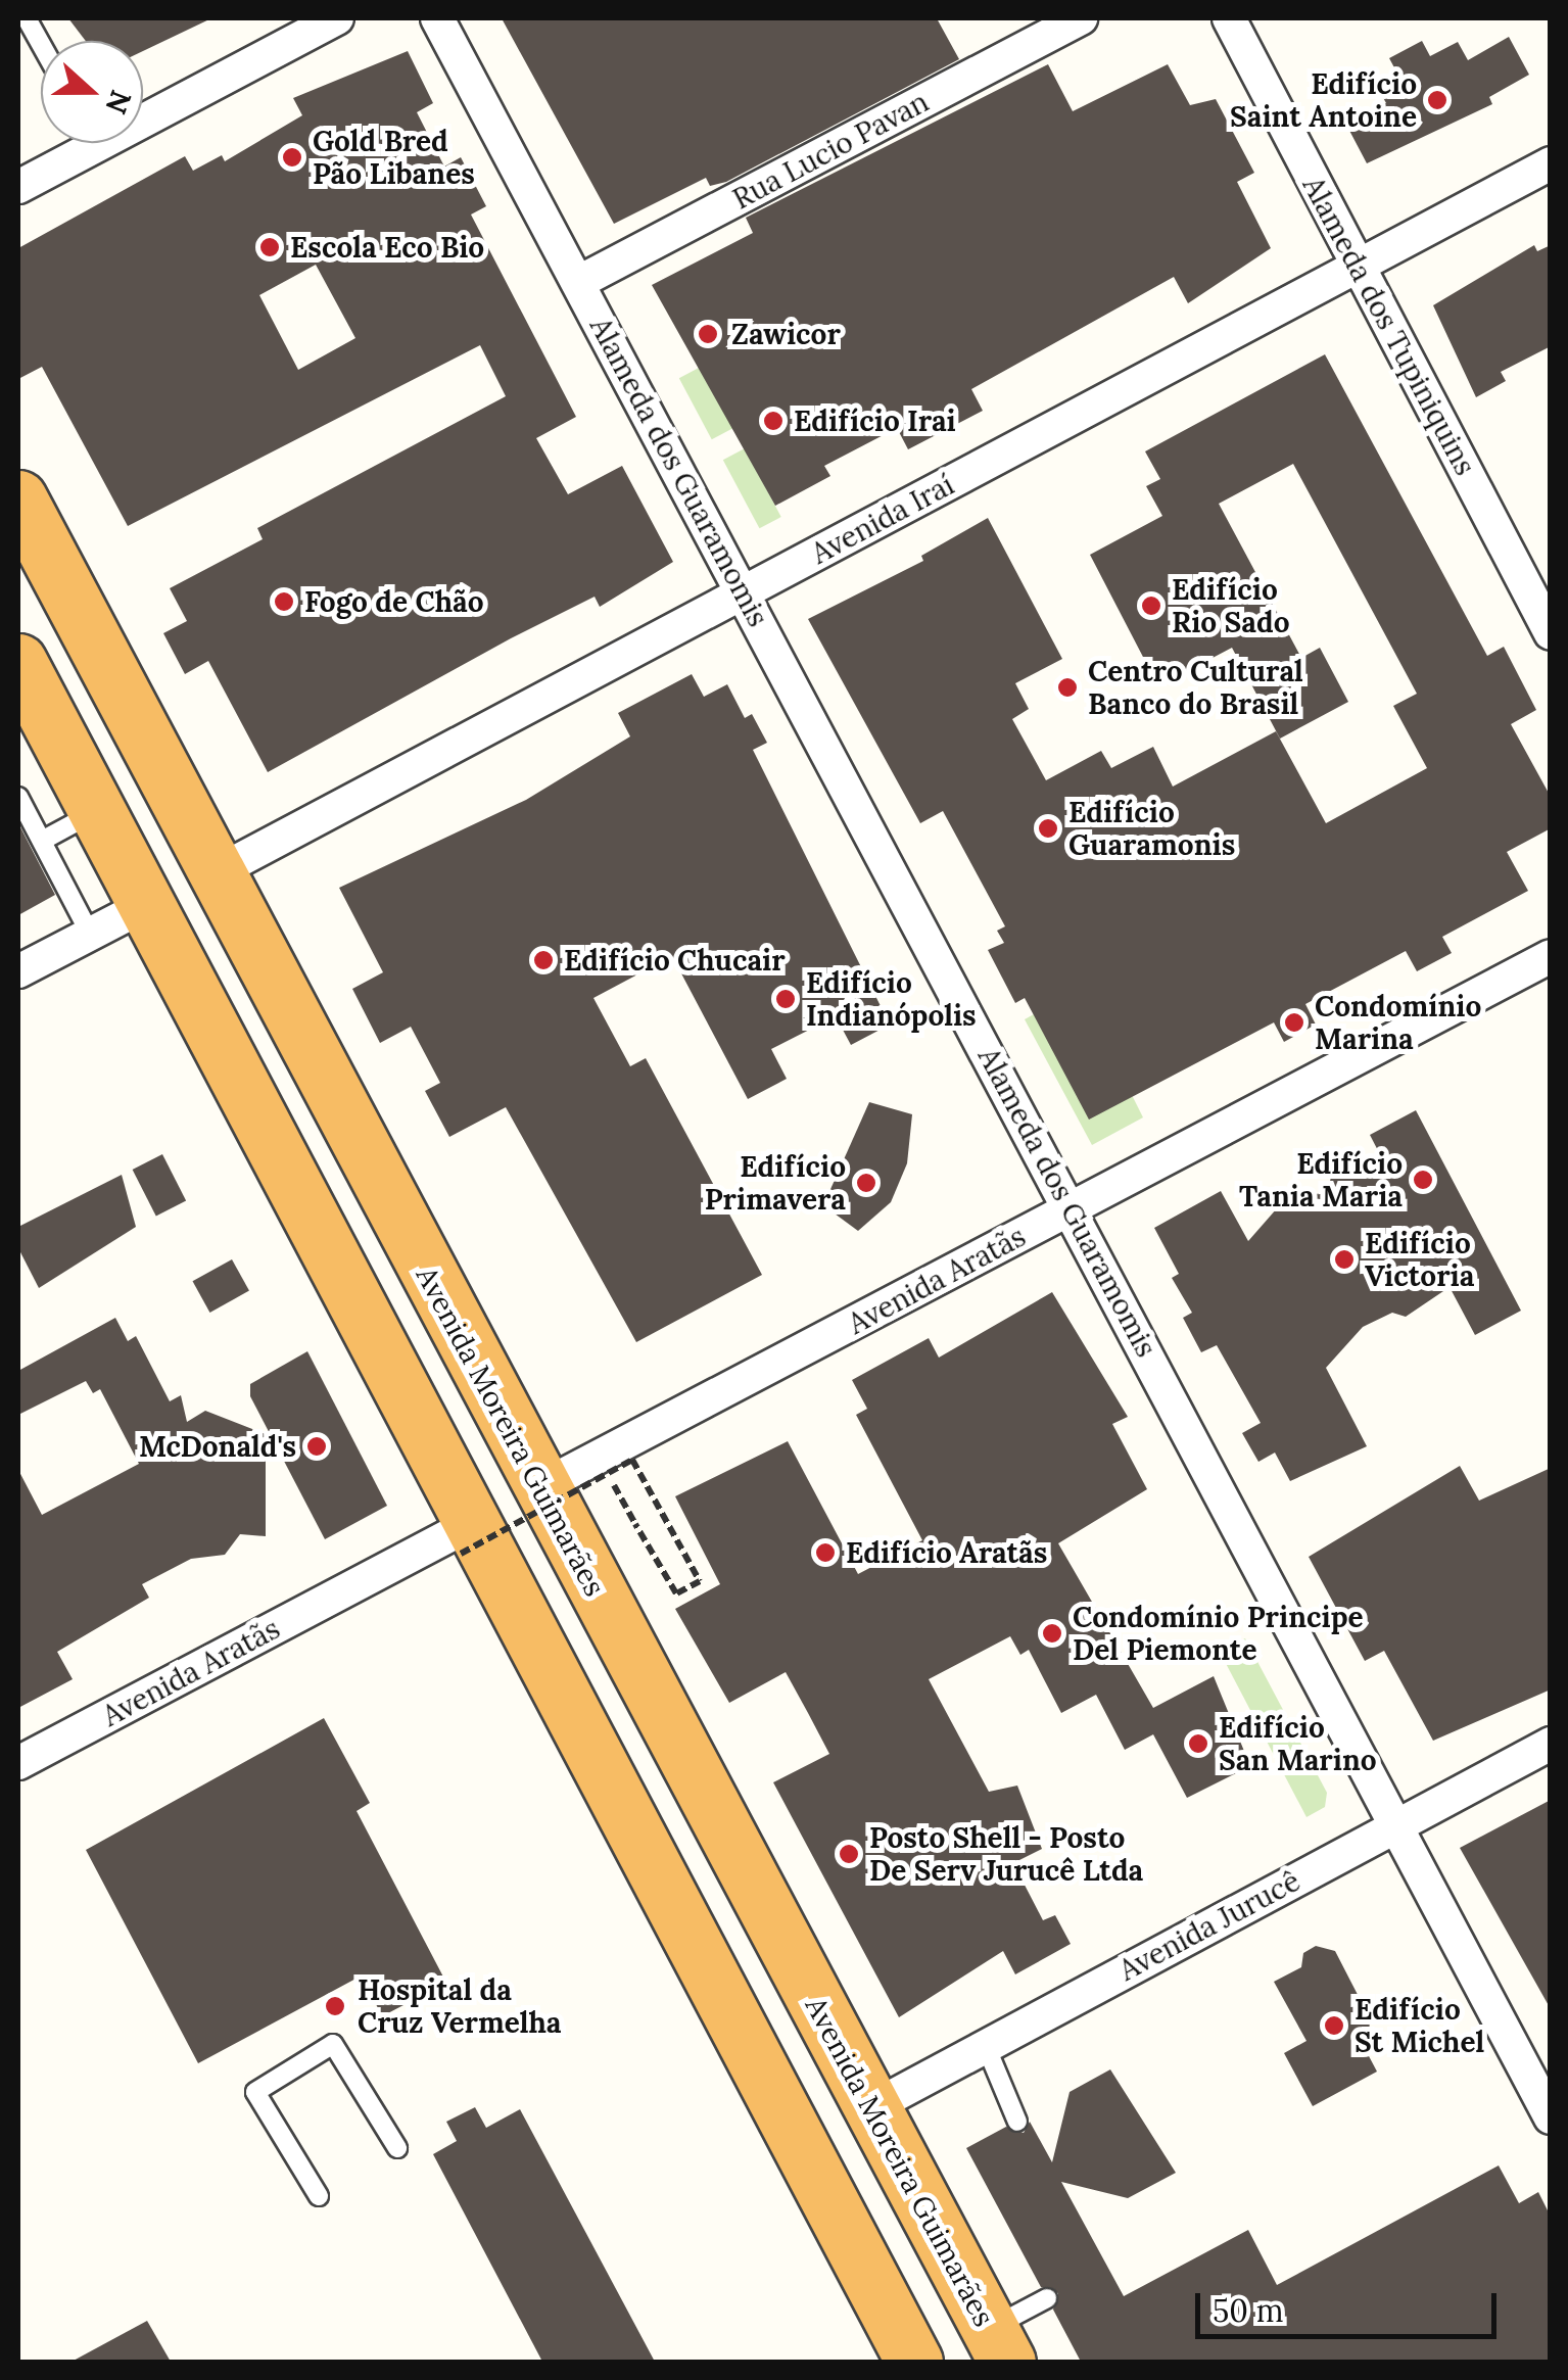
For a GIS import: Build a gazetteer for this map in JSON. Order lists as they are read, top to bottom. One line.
{"streets":{"highway":["Avenida Moreira Guimarães"],"street":["Rua Lucio Pavan","Alameda dos Tupiniquins","Alameda dos Guaramomis","Avenida Iraí","Avenida Aratãs","Avenida Jurucê"]},"crossings":[["Rua Lucio Pavan","Alameda dos Guaramomis"],["Alameda dos Tupiniquins","Avenida Iraí"],["Alameda dos Guaramomis","Avenida Iraí"],["Alameda dos Guaramomis","Avenida Aratãs"],["Alameda dos Guaramomis","Avenida Jurucê"],["Avenida Iraí","Avenida Moreira Guimarães"],["Avenida Aratãs","Avenida Moreira Guimarães"],["Avenida Moreira Guimarães","Avenida Jurucê"]],"places":["Edifício Saint Antoine","Gold Bred Pão Libanes","Escola Eco Bio","Zawicor","Edifício Irai","Fogo de Chão","Edifício Rio Sado","Centro Cultural Banco do Brasil","Edifício Guaramonis","Edifício Chucair","Edifício Indianópolis","Condomínio Marina","Edifício Tania Maria","Edifício Primavera","Edifício Victoria","McDonald's","Edifício Aratãs","Condomínio Principe Del Piemonte","Edifício San Marino","Posto Shell - Posto De Serv Jurucê Ltda","Hospital da Cruz Vermelha","Edifício St Michel"],"scale_bar":"50 m","north":"right"}
